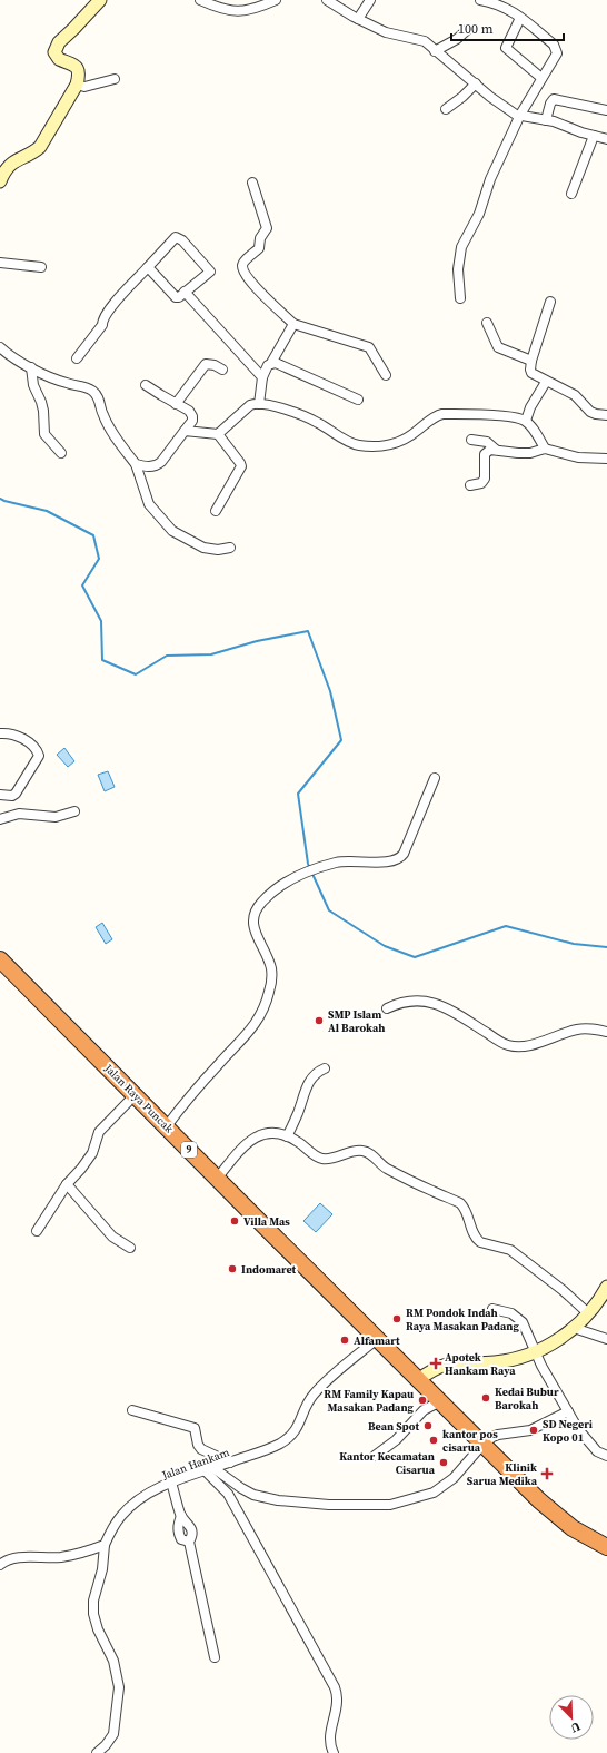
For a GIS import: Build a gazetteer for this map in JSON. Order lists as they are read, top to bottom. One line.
{"streets":{"highway":["Jalan Raya Puncak","9"],"street":["Jalan Hankam"]},"crossings":[["Jalan Raya Puncak","Jalan Hankam"]],"places":{"other":["SMP Islam Al Barokah","Villa Mas","Indomaret","RM Pondok Indah Raya Masakan Padang","Alfamart","Kedai Bubur Barokah","RM Family Kapau Masakan Padang","Bean Spot","SD Negeri Kopo 01","kantor pos cisarua","Kantor Kecamatan Cisarua"],"health":["Apotek Hankam Raya","Klinik Sarua Medika"]},"scale_bar":"100 m","north":"bottom right"}
